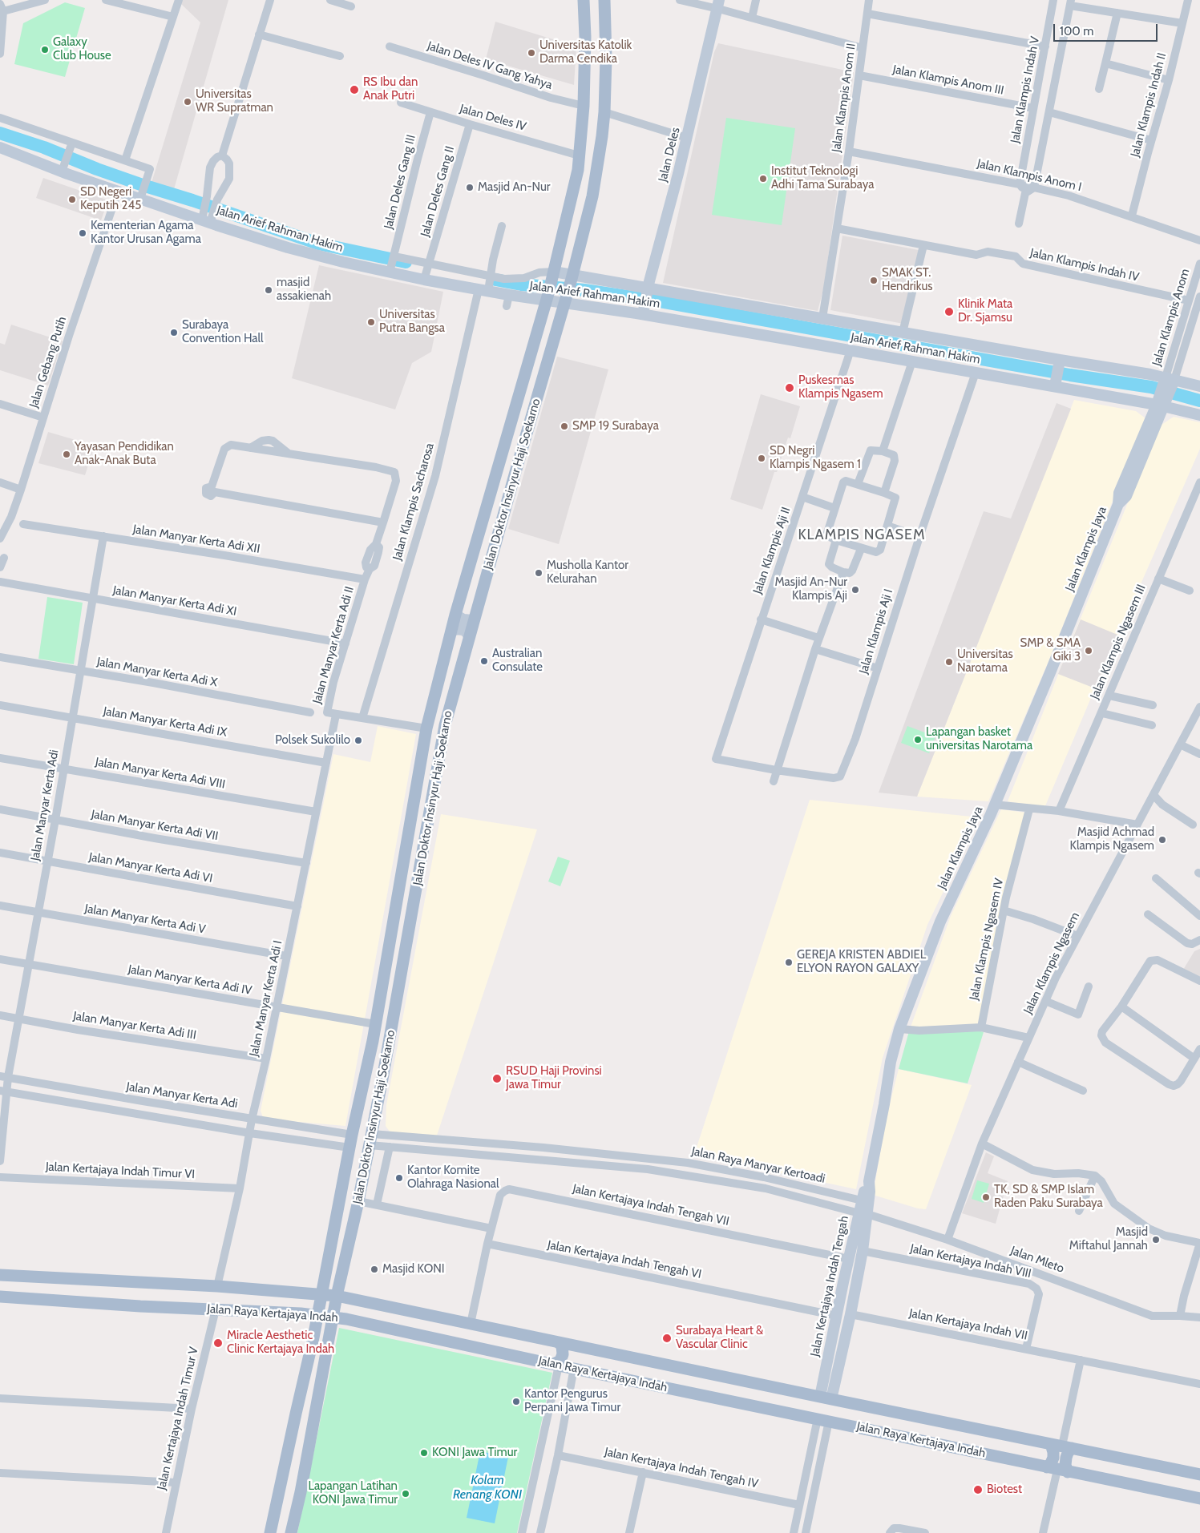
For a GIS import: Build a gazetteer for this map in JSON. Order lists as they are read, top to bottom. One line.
{"streets":{"main road":["Jalan Deles","Jalan Arief Rahman Hakim","Jalan Doktor Insinyur Haji Soekarno","Jalan Klampis Jaya","Jalan Kertajaya Indah Tengah","Jalan Raya Kertajaya Indah"],"street":["Jalan Deles IV Gang Yahya","Jalan Klampis Anom III","Jalan Klampis Indah V","Jalan Klampis Anom II","Jalan Klampis Indah II","Jalan Deles IV","Jalan Klampis Anom I","Jalan Deles Gang III","Jalan Deles Gang II","Jalan Klampis Indah IV","Jalan Klampis Anom","Jalan Gebang Putih","Jalan Klampis Sacharosa","Jalan Manyar Kerta Adi XII","Jalan Klampis Aji II","Jalan Manyar Kerta Adi XI","Jalan Klampis Aji I","Jalan Klampis Ngasem III","Jalan Manyar Kerta Adi II","Jalan Manyar Kerta Adi X","Jalan Manyar Kerta Adi IX","Jalan Manyar Kerta Adi VIII","Jalan Manyar Kerta Adi","Jalan Manyar Kerta Adi VII","Jalan Manyar Kerta Adi VI","Jalan Manyar Kerta Adi V","Jalan Klampis Ngasem IV","Jalan Klampis Ngasem","Jalan Manyar Kerta Adi IV","Jalan Manyar Kerta Adi I","Jalan Manyar Kerta Adi III","Jalan Raya Manyar Kertoadi","Jalan Kertajaya Indah Timur VI","Jalan Kertajaya Indah Tengah VII","Jalan Kertajaya Indah Tengah VI","Jalan Mleto","Jalan Kertajaya Indah VIII","Jalan Kertajaya Indah VII","Jalan Kertajaya Indah Timur V","Jalan Kertajaya Indah Tengah IV"]},"crossings":[["Jalan Deles IV Gang Yahya","Jalan Doktor Insinyur Haji Soekarno"],["Jalan Klampis Anom III","Jalan Klampis Indah V"],["Jalan Klampis Anom III","Jalan Klampis Anom II"],["Jalan Klampis Indah V","Jalan Klampis Anom I"],["Jalan Klampis Anom II","Jalan Klampis Anom I"],["Jalan Klampis Anom II","Jalan Arief Rahman Hakim"],["Jalan Klampis Anom II","Jalan Klampis Indah IV"],["Jalan Klampis Indah II","Jalan Klampis Anom I"],["Jalan Deles IV","Jalan Deles Gang III"],["Jalan Deles IV","Jalan Deles Gang II"],["Jalan Deles IV","Jalan Doktor Insinyur Haji Soekarno"],["Jalan Deles","Jalan Arief Rahman Hakim"],["Jalan Deles Gang III","Jalan Arief Rahman Hakim"],["Jalan Deles Gang II","Jalan Arief Rahman Hakim"],["Jalan Arief Rahman Hakim","Jalan Klampis Anom"],["Jalan Arief Rahman Hakim","Jalan Gebang Putih"],["Jalan Arief Rahman Hakim","Jalan Doktor Insinyur Haji Soekarno"],["Jalan Arief Rahman Hakim","Jalan Klampis Sacharosa"],["Jalan Arief Rahman Hakim","Jalan Klampis Jaya"],["Jalan Arief Rahman Hakim","Jalan Klampis Aji II"],["Jalan Arief Rahman Hakim","Jalan Klampis Aji I"],["Jalan Klampis Indah IV","Jalan Klampis Anom"],["Jalan Klampis Anom","Jalan Klampis Jaya"],["Jalan Doktor Insinyur Haji Soekarno","Jalan Manyar Kerta Adi II"],["Jalan Doktor Insinyur Haji Soekarno","Jalan Manyar Kerta Adi"],["Jalan Doktor Insinyur Haji Soekarno","Jalan Manyar Kerta Adi IV"],["Jalan Doktor Insinyur Haji Soekarno","Jalan Raya Manyar Kertoadi"],["Jalan Doktor Insinyur Haji Soekarno","Jalan Raya Kertajaya Indah"],["Jalan Klampis Sacharosa","Jalan Manyar Kerta Adi II"],["Jalan Manyar Kerta Adi XII","Jalan Manyar Kerta Adi II"],["Jalan Manyar Kerta Adi XII","Jalan Manyar Kerta Adi"],["Jalan Klampis Jaya","Jalan Raya Manyar Kertoadi"],["Jalan Klampis Jaya","Jalan Mleto"],["Jalan Klampis Jaya","Jalan Kertajaya Indah Tengah"],["Jalan Klampis Aji II","Jalan Klampis Aji I"],["Jalan Manyar Kerta Adi XI","Jalan Manyar Kerta Adi II"],["Jalan Manyar Kerta Adi XI","Jalan Manyar Kerta Adi"],["Jalan Manyar Kerta Adi II","Jalan Manyar Kerta Adi I"],["Jalan Manyar Kerta Adi X","Jalan Manyar Kerta Adi"],["Jalan Manyar Kerta Adi IX","Jalan Manyar Kerta Adi"],["Jalan Manyar Kerta Adi IX","Jalan Manyar Kerta Adi I"],["Jalan Manyar Kerta Adi VIII","Jalan Manyar Kerta Adi"],["Jalan Manyar Kerta Adi VIII","Jalan Manyar Kerta Adi I"],["Jalan Manyar Kerta Adi","Jalan Manyar Kerta Adi VII"],["Jalan Manyar Kerta Adi","Jalan Manyar Kerta Adi VI"],["Jalan Manyar Kerta Adi","Jalan Manyar Kerta Adi V"],["Jalan Manyar Kerta Adi","Jalan Manyar Kerta Adi IV"],["Jalan Manyar Kerta Adi","Jalan Manyar Kerta Adi I"],["Jalan Manyar Kerta Adi","Jalan Manyar Kerta Adi III"],["Jalan Manyar Kerta Adi VII","Jalan Manyar Kerta Adi I"],["Jalan Manyar Kerta Adi VI","Jalan Manyar Kerta Adi I"],["Jalan Manyar Kerta Adi V","Jalan Manyar Kerta Adi I"],["Jalan Klampis Ngasem","Jalan Mleto"],["Jalan Manyar Kerta Adi IV","Jalan Manyar Kerta Adi I"],["Jalan Manyar Kerta Adi I","Jalan Manyar Kerta Adi III"],["Jalan Manyar Kerta Adi I","Jalan Kertajaya Indah Timur VI"],["Jalan Manyar Kerta Adi I","Jalan Raya Kertajaya Indah"],["Jalan Raya Manyar Kertoadi","Jalan Mleto"],["Jalan Raya Manyar Kertoadi","Jalan Kertajaya Indah Tengah"],["Jalan Kertajaya Indah Tengah VII","Jalan Kertajaya Indah Tengah VI"],["Jalan Kertajaya Indah Tengah VII","Jalan Kertajaya Indah Tengah"],["Jalan Kertajaya Indah Tengah VI","Jalan Kertajaya Indah Tengah"],["Jalan Mleto","Jalan Kertajaya Indah Tengah"],["Jalan Kertajaya Indah VIII","Jalan Kertajaya Indah Tengah"],["Jalan Kertajaya Indah VIII","Jalan Kertajaya Indah VII"],["Jalan Kertajaya Indah Tengah","Jalan Raya Kertajaya Indah"],["Jalan Kertajaya Indah Tengah","Jalan Kertajaya Indah VII"],["Jalan Raya Kertajaya Indah","Jalan Kertajaya Indah Timur V"]],"districts":["KLAMPIS NGASEM"],"water":["Kolam Renang KONI"],"places":["Galaxy Club House","Universitas Katolik Darma Cendika","RS Ibu dan Anak Putri","Universitas WR Supratman","Institut Teknologi Adhi Tama Surabaya","Masjid An-Nur","SD Negeri Keputih 245","Kementerian Agama Kantor Urusan Agama","SMAK ST. Hendrikus","masjid assakienah","Klinik Mata Dr. Sjamsu","Universitas Putra Bangsa","Surabaya Convention Hall","Puskesmas Klampis Ngasem","SMP 19 Surabaya","Yayasan Pendidikan Anak-Anak Buta","SD Negri Klampis Ngasem 1","Musholla Kantor Kelurahan","Masjid An-Nur Klampis Aji","SMP & SMA Giki 3","Australian Consulate","Universitas Narotama","Lapangan basket universitas Narotama","Polsek Sukolilo","Masjid Achmad Klampis Ngasem","GEREJA KRISTEN ABDIEL ELYON RAYON GALAXY","RSUD Haji Provinsi Jawa Timur","Kantor Komite Olahraga Nasional","TK, SD & SMP Islam Raden Paku Surabaya","Masjid Miftahul Jannah","Masjid KONI","Surabaya Heart & Vascular Clinic","Miracle Aesthetic Clinic Kertajaya Indah","Kantor Pengurus Perpani Jawa Timur","KONI Jawa Timur","Biotest","Lapangan Latihan KONI Jawa Timur"],"scale_bar":"100 m"}
